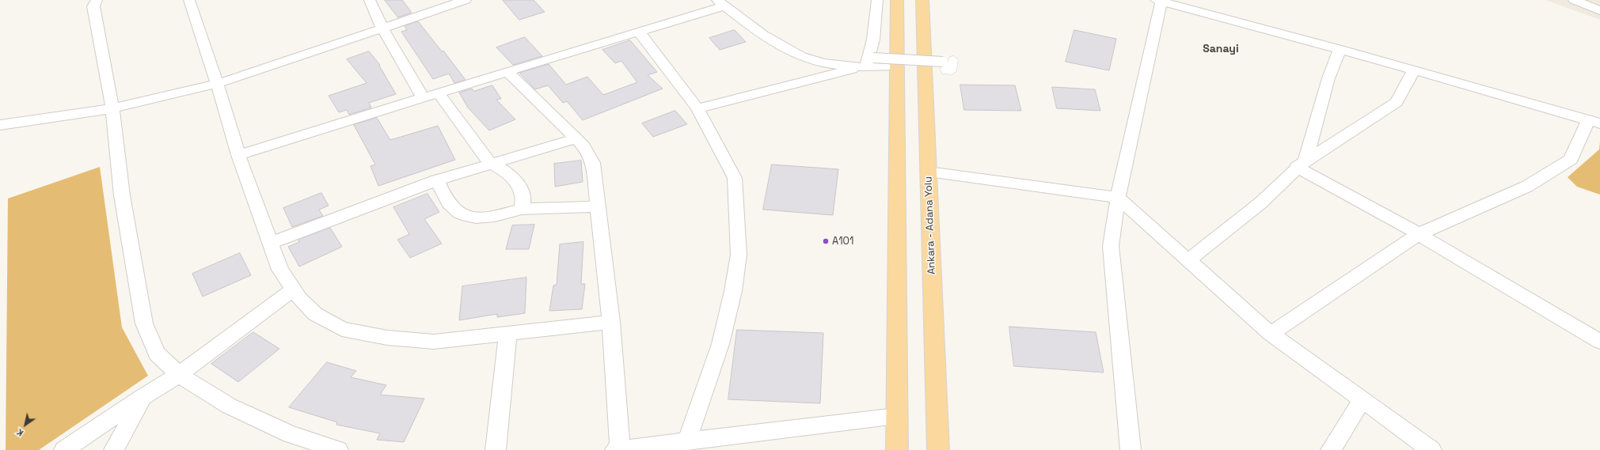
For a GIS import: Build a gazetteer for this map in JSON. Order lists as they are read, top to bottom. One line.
{"streets":{"highway":["Ankara - Adana Yolu"]},"districts":["Sanayi"],"places":["A101"],"north":"bottom left"}
